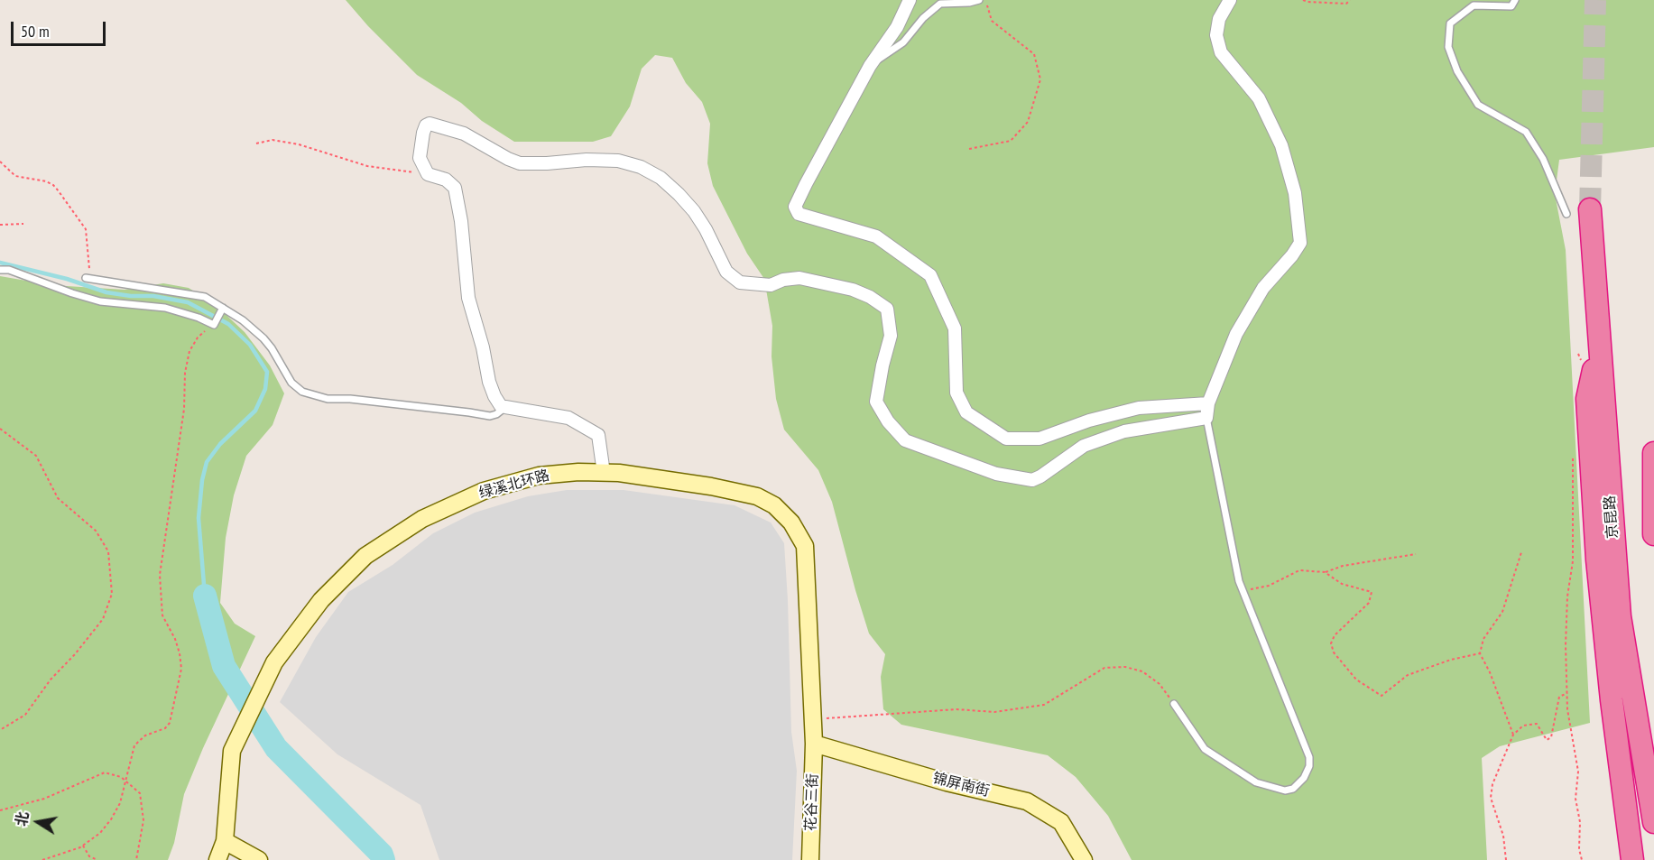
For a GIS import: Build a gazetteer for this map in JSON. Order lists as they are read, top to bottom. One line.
{"streets":{"highway":["京昆路"],"street":["绿溪北环路","锦屏南街","花谷三街"]},"crossings":[["绿溪北环路","锦屏南街"],["绿溪北环路","花谷三街"],["锦屏南街","花谷三街"]],"scale_bar":"50 m","north":"left"}
